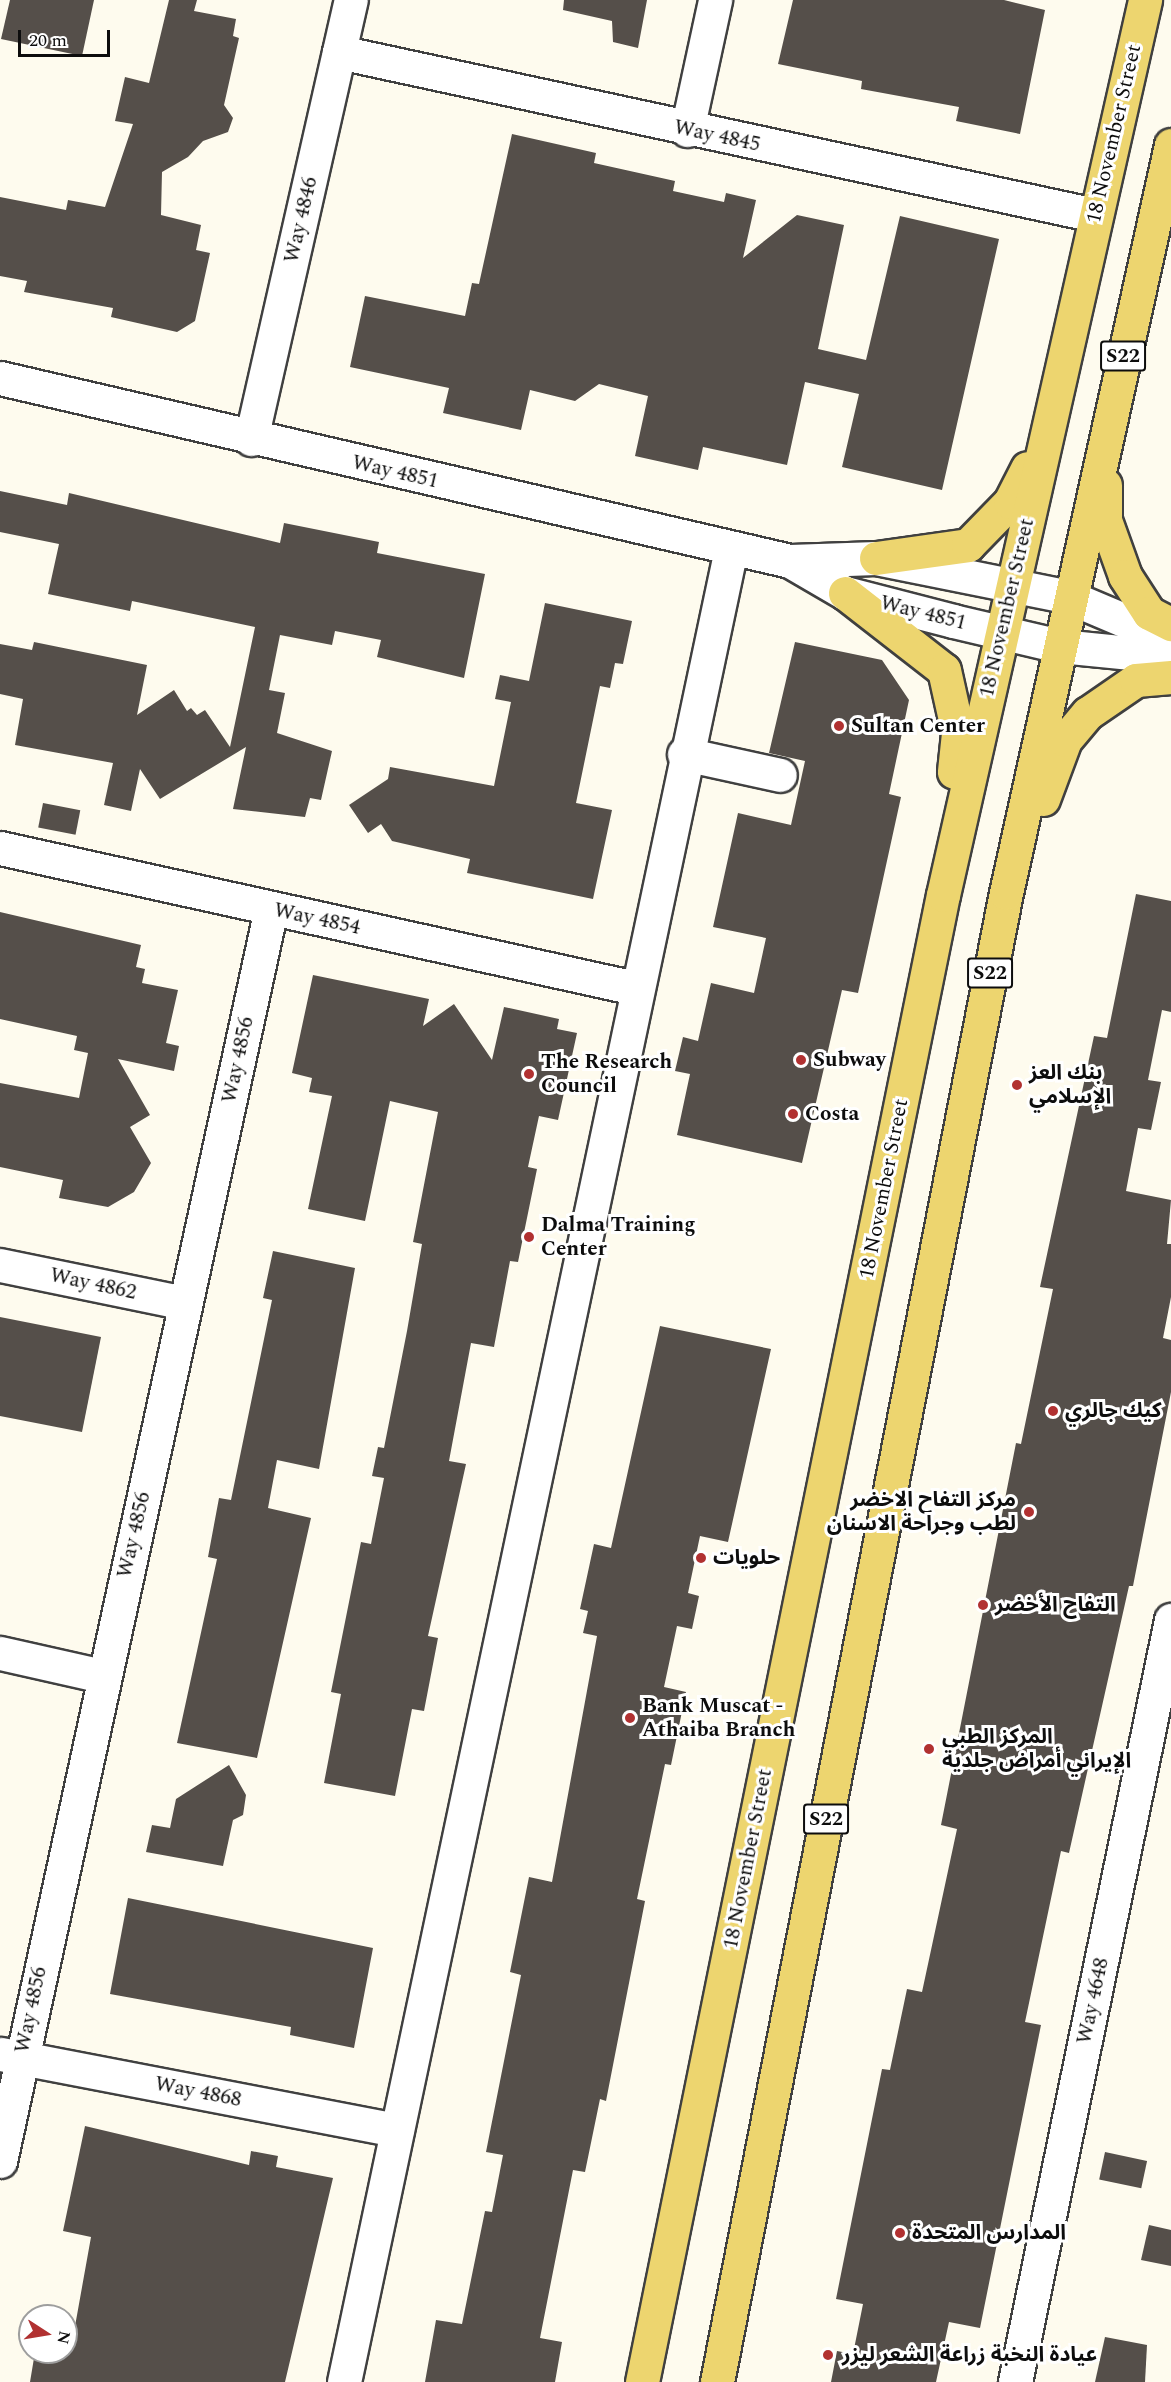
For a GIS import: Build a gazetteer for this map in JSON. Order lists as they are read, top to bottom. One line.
{"streets":{"main road":["18 November Street","S22"],"street":["Way 4845","Way 4846","Way 4851","Way 4854","Way 4856","Way 4862","Way 4648","Way 4868"]},"crossings":[["18 November Street","Way 4845"],["18 November Street","Way 4851"],["Way 4845","Way 4846"],["Way 4846","Way 4851"],["S22","Way 4851"],["Way 4854","Way 4856"],["Way 4856","Way 4862"],["Way 4856","Way 4868"]],"places":["Sultan Center","Subway","The Research Council","بنك العز الإسلامي","Costa","Dalma Training Center","كيك جالري","مركز التفاح الاخضر لطب وجراحة الاسنان","حلويات","التفاح الأخضر","Bank Muscat - Athaiba Branch","المركز الطبي الإيراني أمراض جلدية","المدارس المتحدة","عيادة النخبة زراعة الشعر ليزر"],"scale_bar":"20 m","north":"right"}
